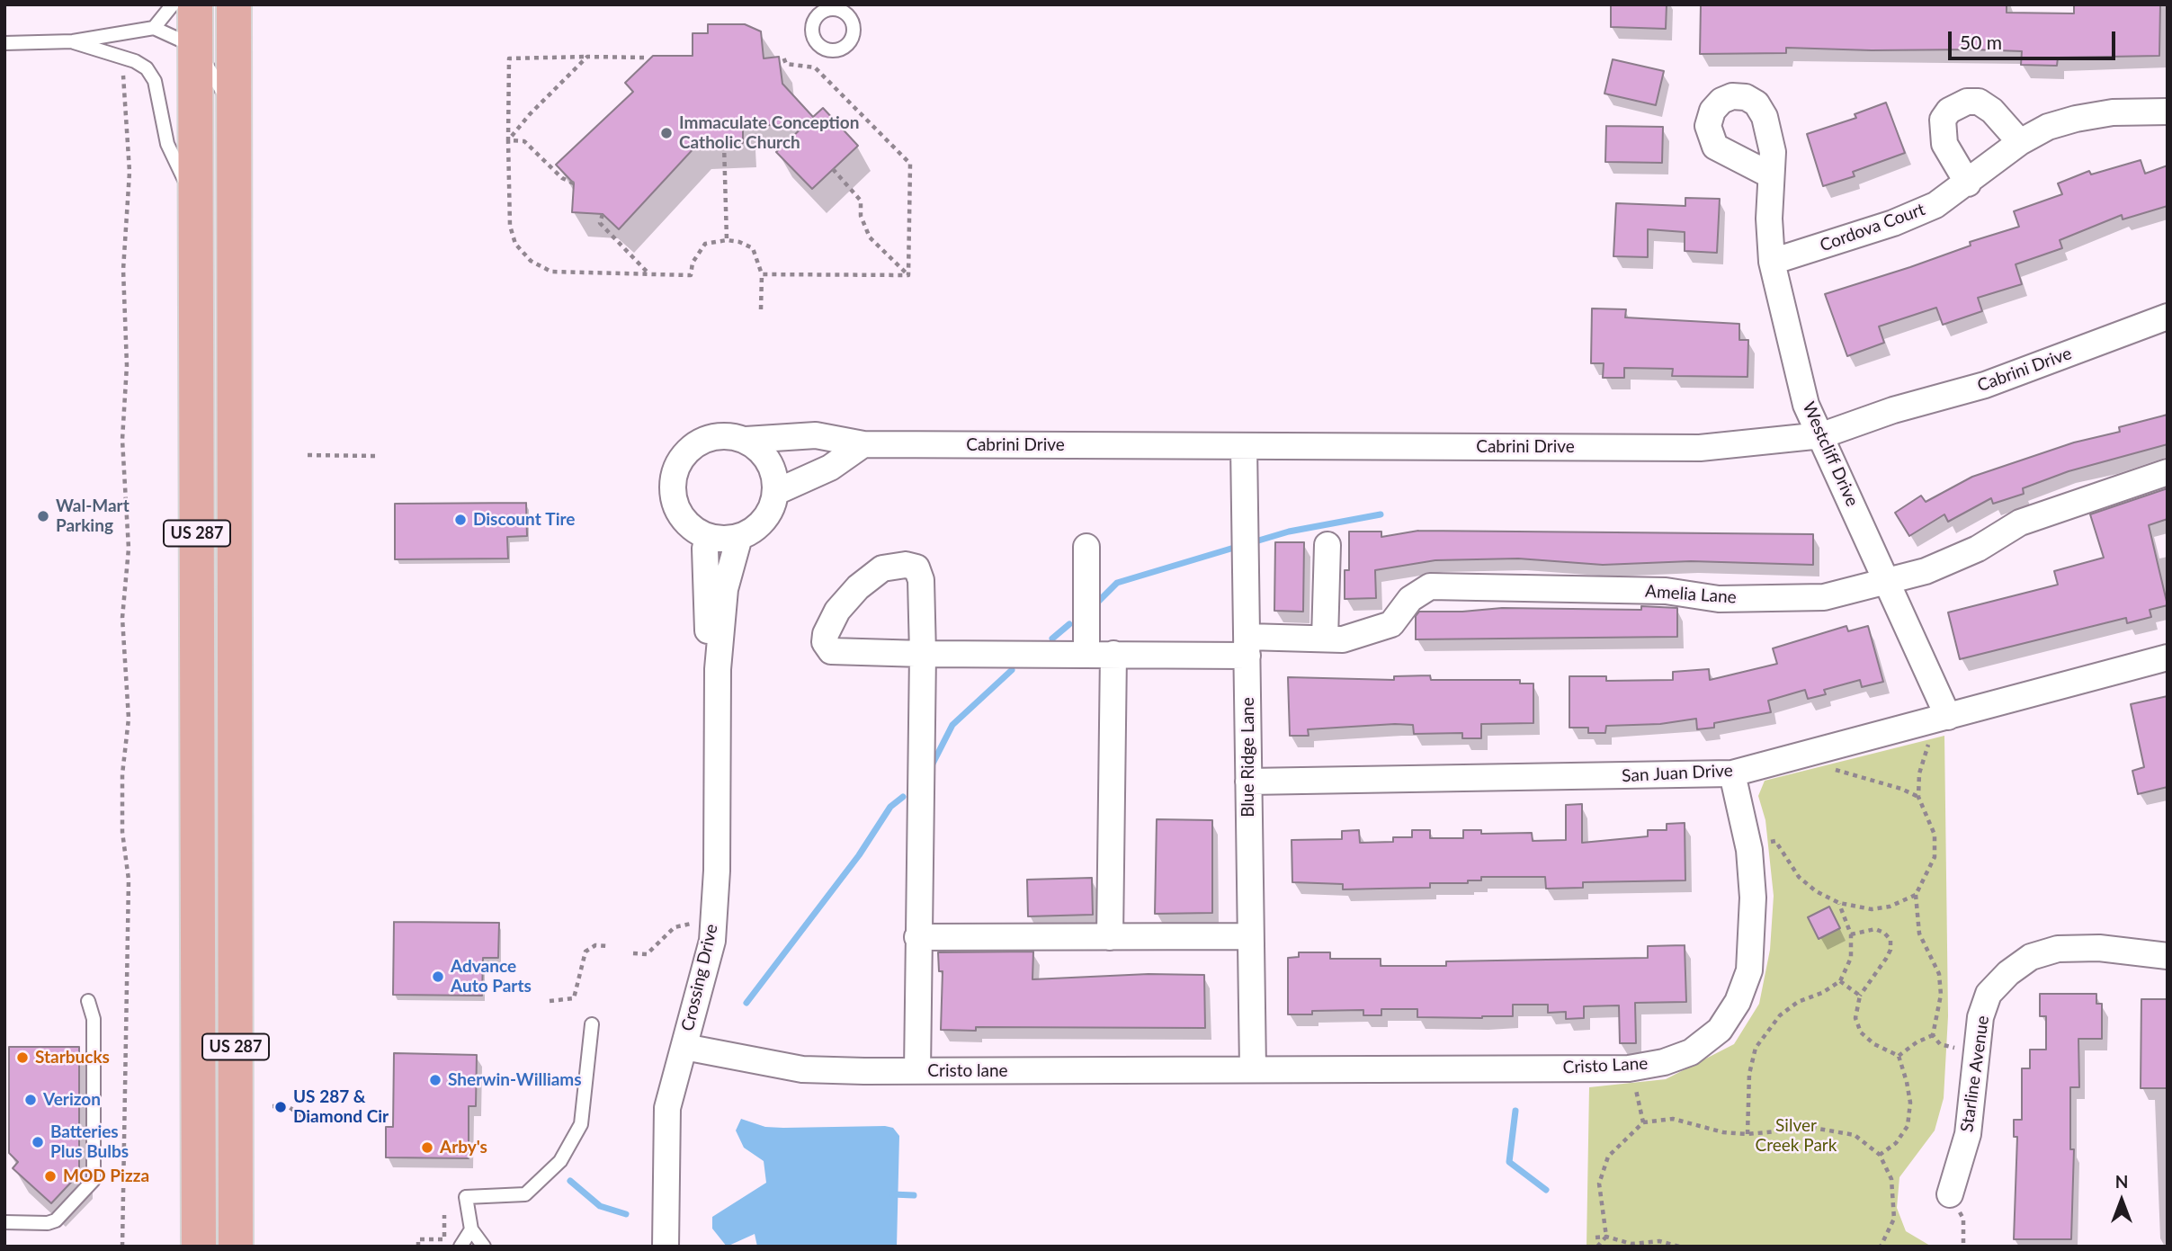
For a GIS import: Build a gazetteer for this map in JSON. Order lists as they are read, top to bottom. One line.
{"streets":{"main road":["US 287"],"street":["Cordova Court","Cabrini Drive","Westcliff Drive","Amelia Lane","Blue Ridge Lane","San Juan Drive","Crossing Drive","Cristo Lane","Cristo lane","Starline Avenue"]},"crossings":[["Cordova Court","Westcliff Drive"],["Cabrini Drive","Westcliff Drive"],["Cabrini Drive","Blue Ridge Lane"],["Cabrini Drive","Crossing Drive"],["Westcliff Drive","Amelia Lane"],["Westcliff Drive","San Juan Drive"],["Amelia Lane","Blue Ridge Lane"],["Blue Ridge Lane","San Juan Drive"],["Blue Ridge Lane","Cristo Lane"],["Blue Ridge Lane","Cristo lane"],["San Juan Drive","Cristo Lane"],["Crossing Drive","Cristo lane"],["Cristo Lane","Cristo lane"]],"parks":["Silver Creek Park"],"places":["Immaculate Conception Catholic Church","Wal-Mart Parking","Discount Tire","Advance Auto Parts","Starbucks","Sherwin-Williams","Verizon","US 287 & Diamond Cir","Batteries Plus Bulbs","Arby's","MOD Pizza"],"scale_bar":"50 m","north":"top"}
